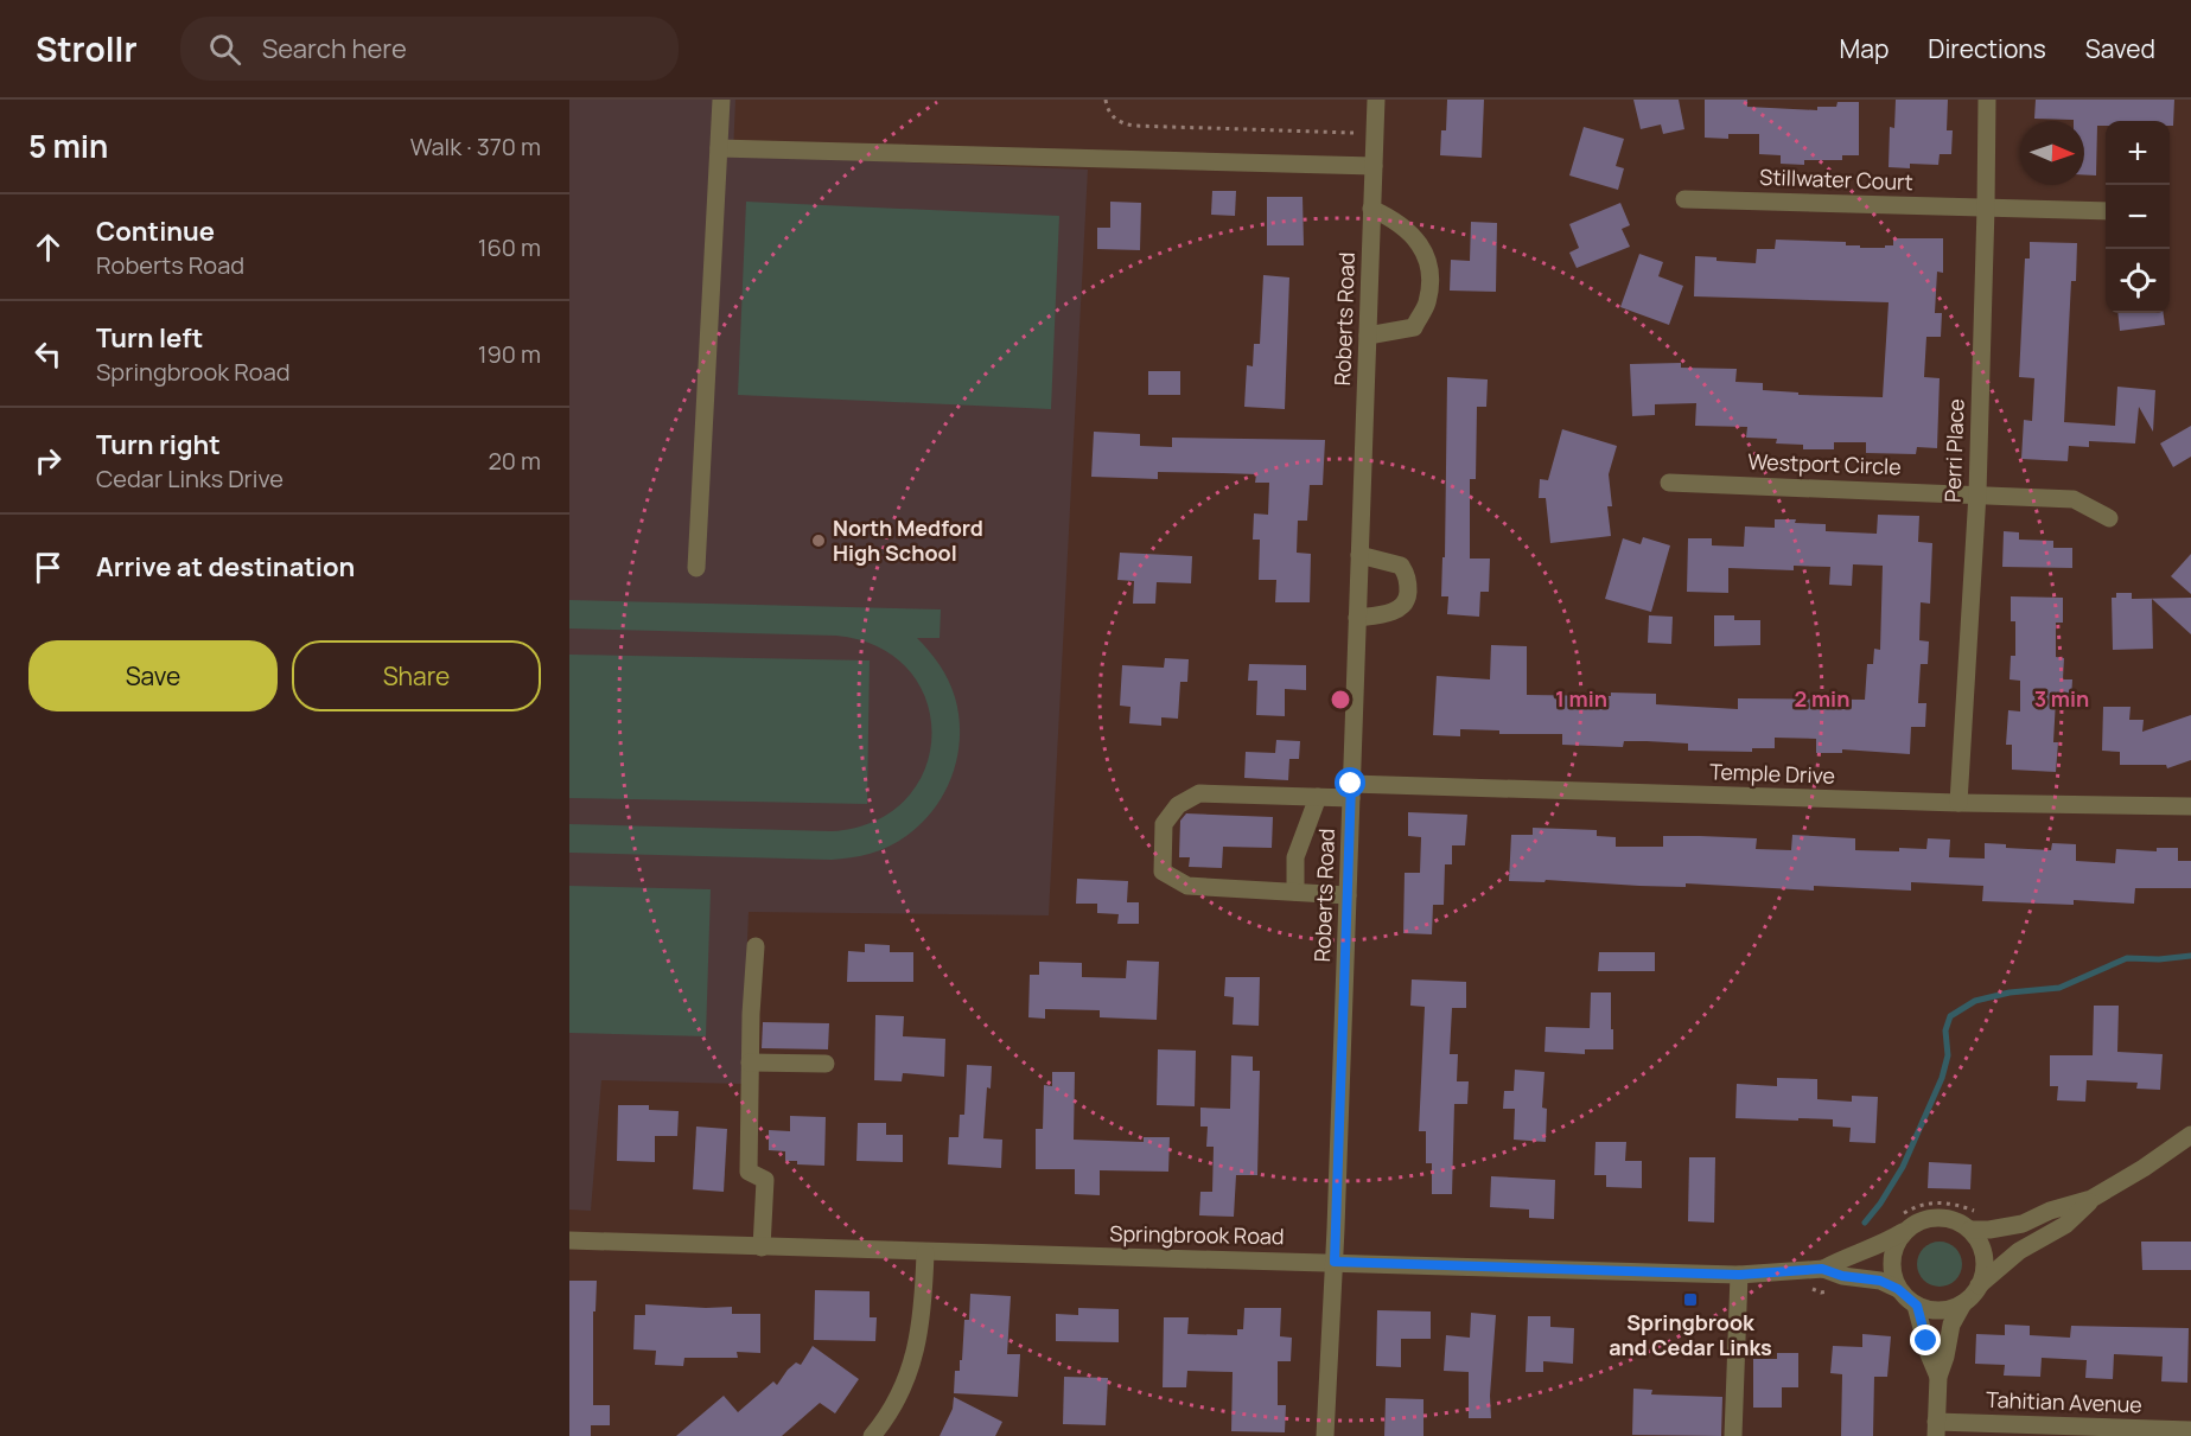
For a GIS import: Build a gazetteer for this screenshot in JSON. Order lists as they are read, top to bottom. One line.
{"streets":{"street":["Stillwater Court","Roberts Road","Perri Place","Westport Circle","Temple Drive","Springbrook Road","Tahitian Avenue"]},"crossings":[["Stillwater Court","Perri Place"],["Roberts Road","Temple Drive"],["Roberts Road","Springbrook Road"],["Perri Place","Westport Circle"],["Perri Place","Temple Drive"]],"places":{"other":["North Medford High School"],"transit":["Springbrook and Cedar Links"]},"north":"right","page":{"header":"Strollr","search":"Search here","nav":["Map","Directions","Saved"],"heading":["5 min","Walk · 370 m"],"map_buttons":["+","−"],"list":[["Continue","Roberts Road","160 m"],["Turn left","Springbrook Road","190 m"],["Turn right","Cedar Links Drive","20 m"],"Arrive at destination"],"buttons":["Save","Share"]},"rings":["1 min","2 min","3 min"]}
